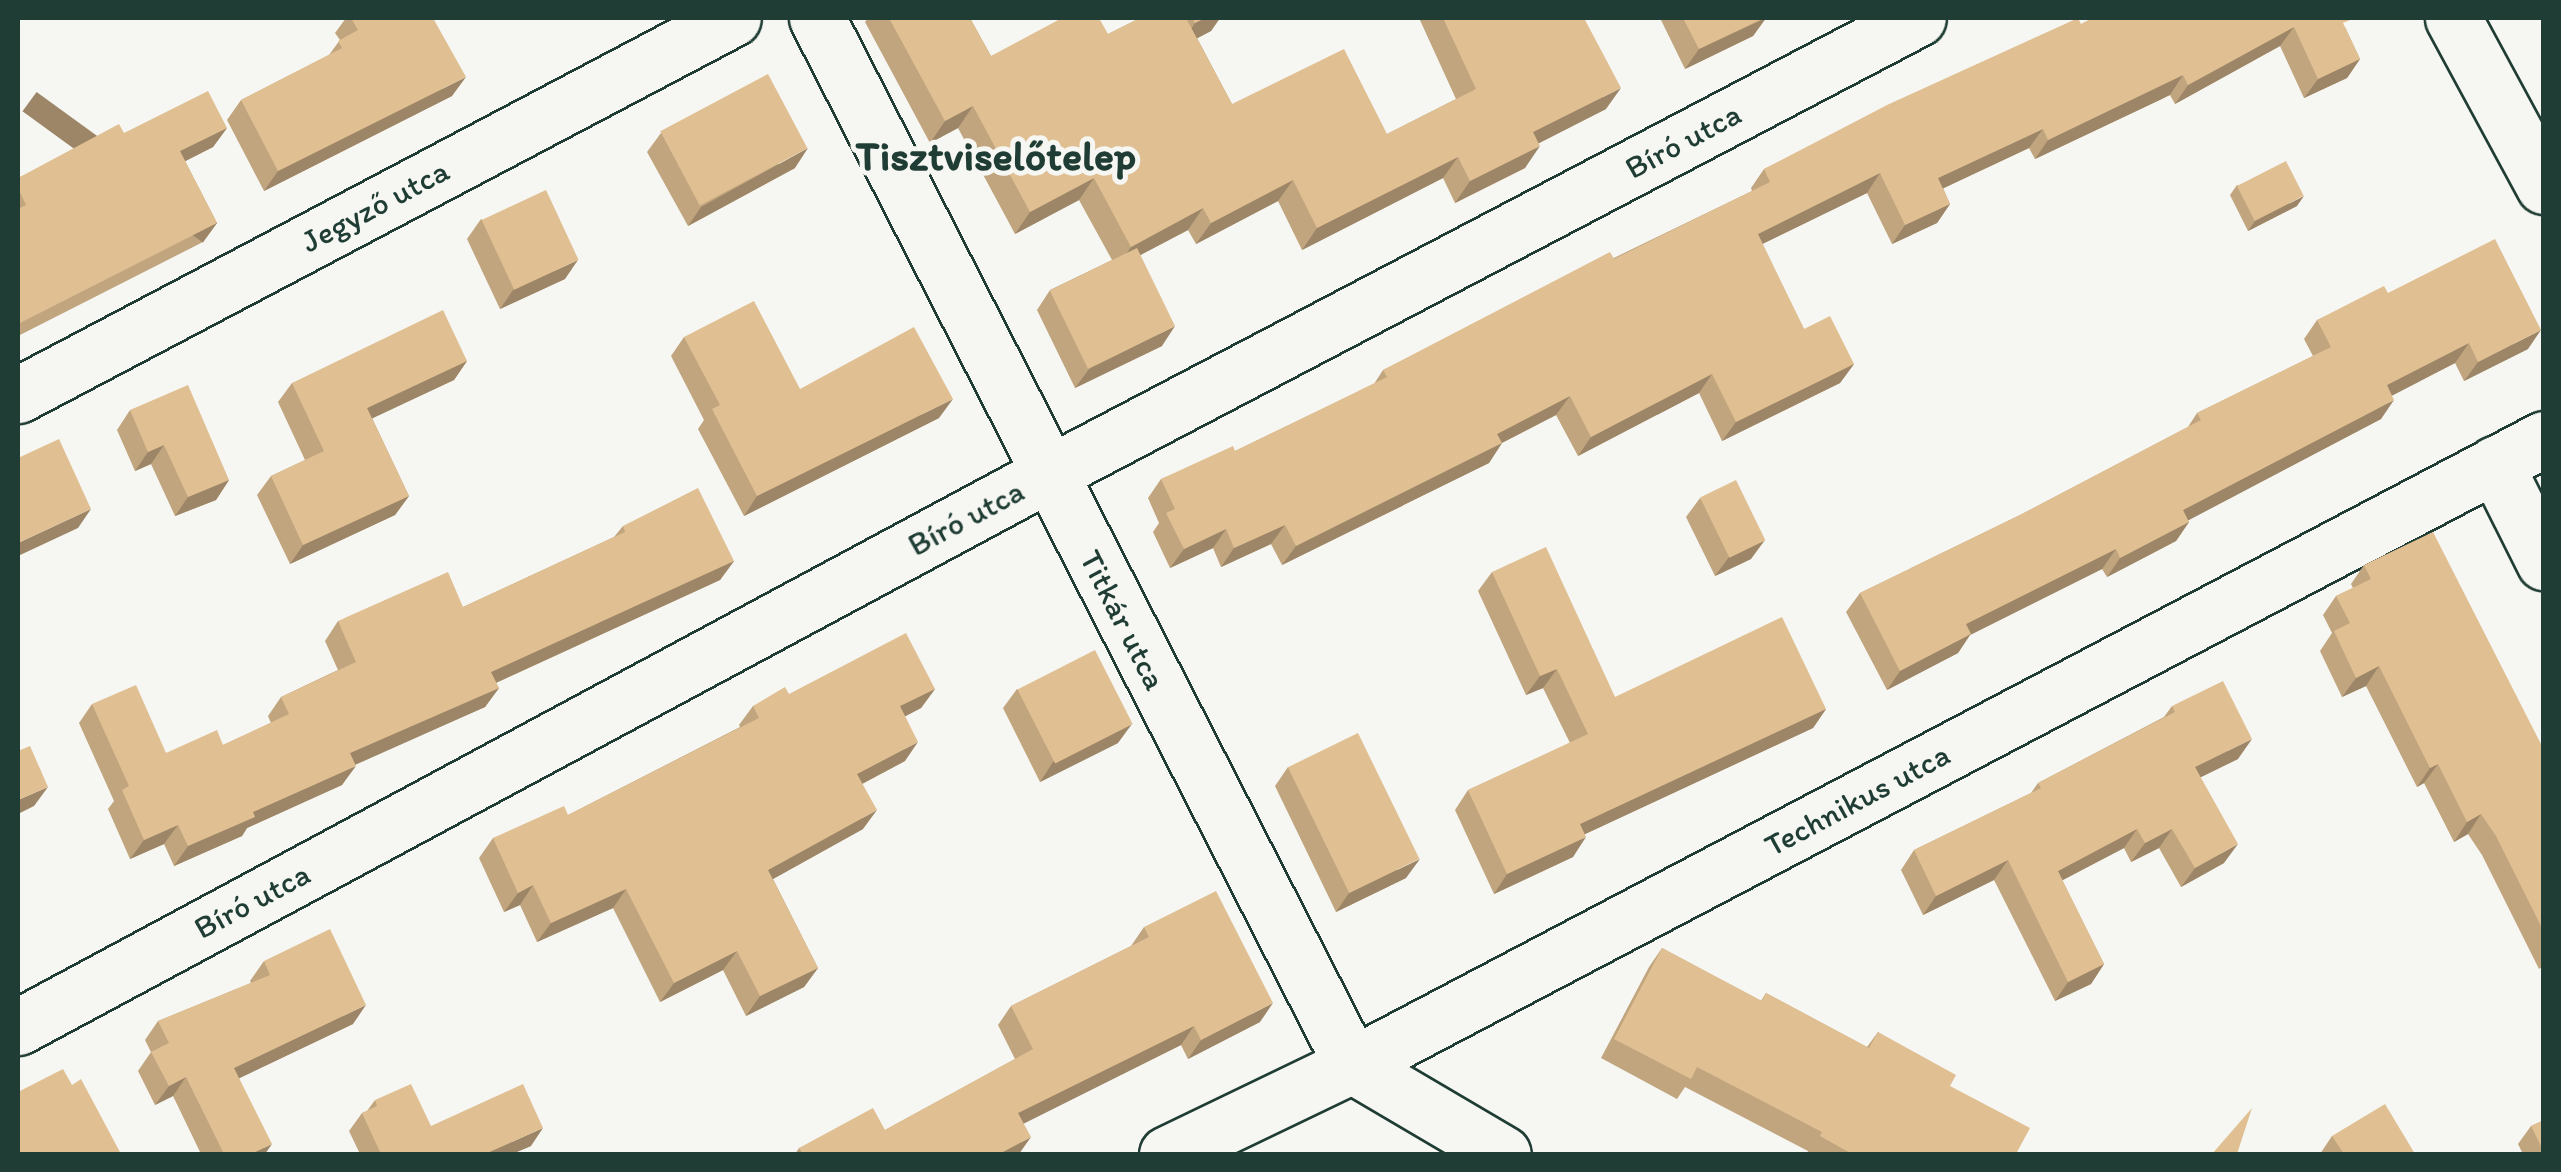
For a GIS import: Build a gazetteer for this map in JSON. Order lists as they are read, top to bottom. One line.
{"streets":{"street":["Bíró utca","Jegyző utca","Titkár utca","Technikus utca"]},"crossings":[["Bíró utca","Titkár utca"],["Titkár utca","Technikus utca"]],"districts":["Tisztviselőtelep"]}
